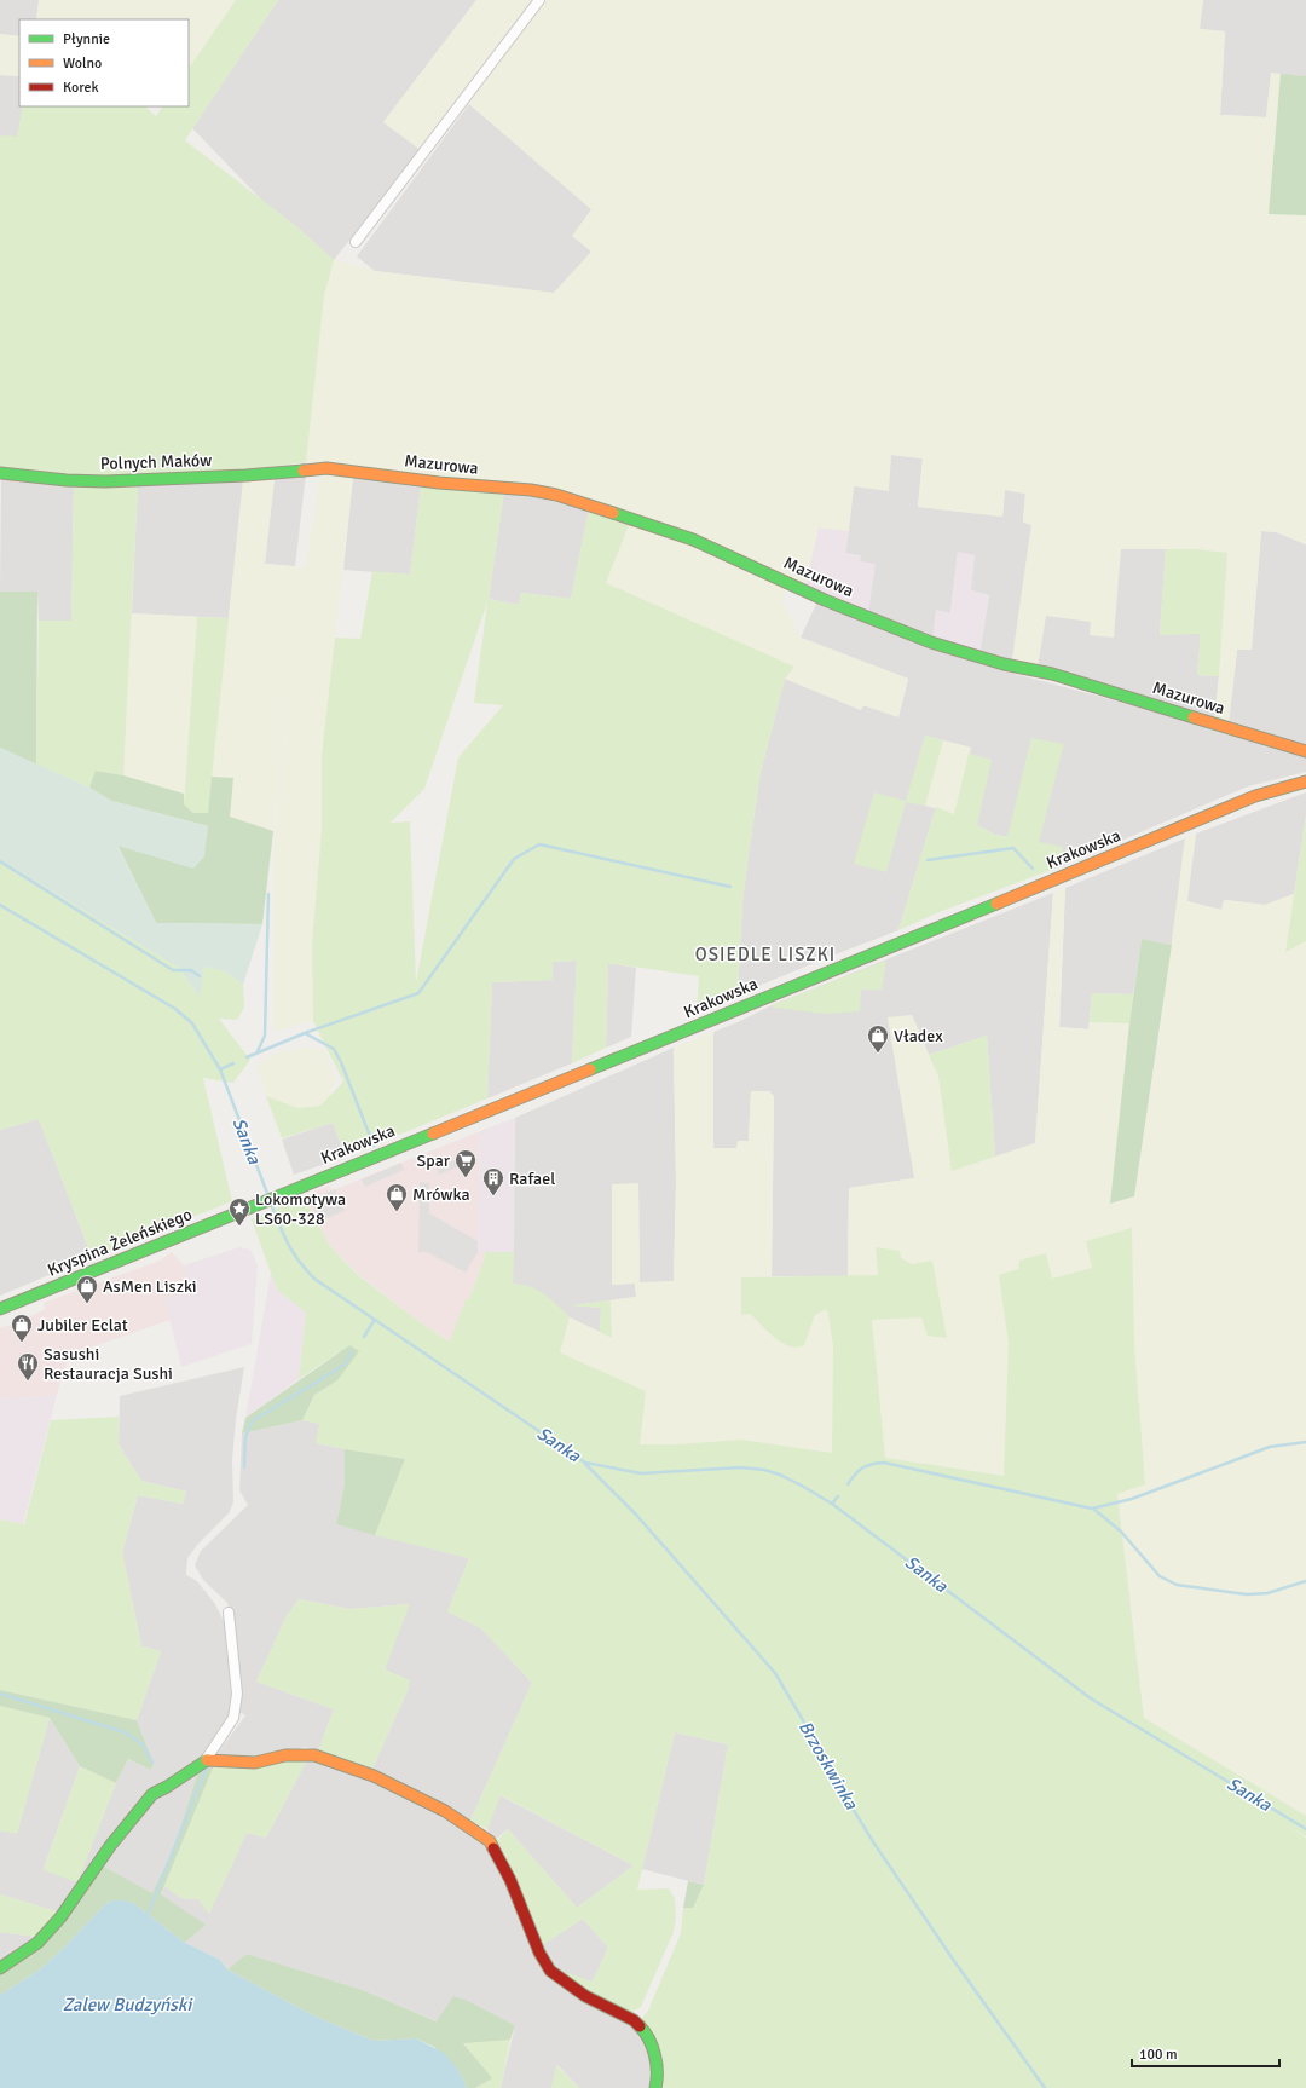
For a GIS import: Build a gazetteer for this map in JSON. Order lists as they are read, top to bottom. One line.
{"streets":{"street":["Polnych Maków","Mazurowa","Krakowska","Kryspina Żeleńskiego"]},"crossings":[["Polnych Maków","Mazurowa"],["Krakowska","Kryspina Żeleńskiego"]],"districts":["OSIEDLE LISZKI"],"water":["Sanka","Brzoskwinka","Zalew Budzyński"],"places":{"shop":["Vładex","Mrówka","AsMen Liszki","Jubiler Eclat"],"supermarket":["Spar"],"building":["Rafael"],"place":["Lokomotywa LS60-328"],"restaurant":["Sasushi Restauracja Sushi"]},"legend":["Płynnie","Wolno","Korek"],"scale_bar":"100 m"}
